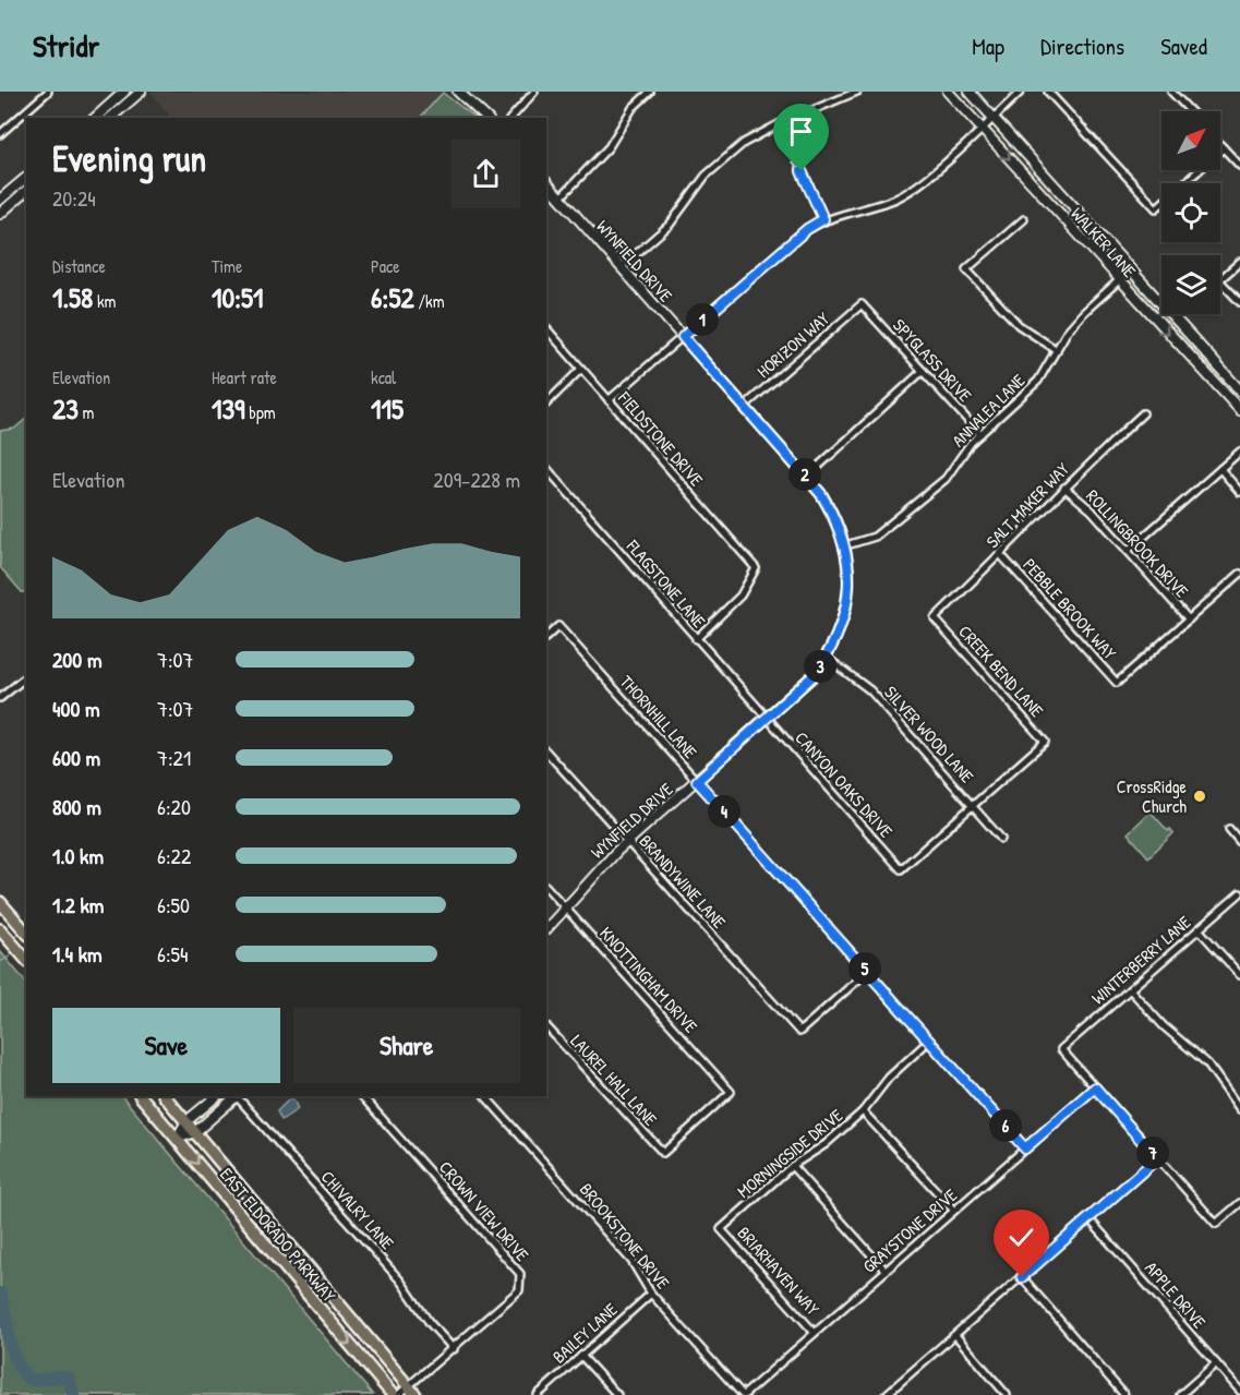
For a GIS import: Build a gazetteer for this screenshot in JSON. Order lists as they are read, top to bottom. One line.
{"streets":{"main road":["EAST ELDORADO PARKWAY"],"street":["WALKER LANE","WYNFIELD DRIVE","HORIZON WAY","SPYGLASS DRIVE","ANNALEA LANE","FIELDSTONE DRIVE","SALT MAKER WAY","ROLLINGBROOK DRIVE","FLAGSTONE LANE","PEBBLE BROOK WAY","CREEK BEND LANE","THORNHILL LANE","SILVER WOOD LANE","CANYON OAKS DRIVE","BRANDYWINE LANE","WINTERBERRY LANE","KNOTTINGHAM DRIVE","LAUREL HALL LANE","MORNINGSIDE DRIVE","CHIVALRY LANE","CROWN VIEW DRIVE","GRAYSTONE DRIVE","BROOKSTONE DRIVE","BRIARHAVEN WAY","APPLE DRIVE","BAILEY LANE"]},"crossings":[["WALKER LANE","ANNALEA LANE"],["WYNFIELD DRIVE","HORIZON WAY"],["WYNFIELD DRIVE","ANNALEA LANE"],["WYNFIELD DRIVE","FLAGSTONE LANE"],["WYNFIELD DRIVE","THORNHILL LANE"],["WYNFIELD DRIVE","SILVER WOOD LANE"],["WYNFIELD DRIVE","CANYON OAKS DRIVE"],["WYNFIELD DRIVE","BRANDYWINE LANE"],["WYNFIELD DRIVE","KNOTTINGHAM DRIVE"],["HORIZON WAY","SPYGLASS DRIVE"],["SPYGLASS DRIVE","ANNALEA LANE"],["FIELDSTONE DRIVE","FLAGSTONE LANE"],["SALT MAKER WAY","ROLLINGBROOK DRIVE"],["SALT MAKER WAY","PEBBLE BROOK WAY"],["SALT MAKER WAY","CREEK BEND LANE"],["ROLLINGBROOK DRIVE","PEBBLE BROOK WAY"],["FLAGSTONE LANE","CANYON OAKS DRIVE"],["CREEK BEND LANE","SILVER WOOD LANE"],["CREEK BEND LANE","CANYON OAKS DRIVE"],["THORNHILL LANE","BRANDYWINE LANE"],["THORNHILL LANE","MORNINGSIDE DRIVE"],["THORNHILL LANE","GRAYSTONE DRIVE"],["SILVER WOOD LANE","CANYON OAKS DRIVE"],["WINTERBERRY LANE","GRAYSTONE DRIVE"],["KNOTTINGHAM DRIVE","LAUREL HALL LANE"],["MORNINGSIDE DRIVE","BRIARHAVEN WAY"],["CHIVALRY LANE","CROWN VIEW DRIVE"],["CROWN VIEW DRIVE","EAST ELDORADO PARKWAY"],["GRAYSTONE DRIVE","BROOKSTONE DRIVE"],["GRAYSTONE DRIVE","BRIARHAVEN WAY"],["BROOKSTONE DRIVE","BAILEY LANE"]],"places":["CrossRidge Church"],"north":"top right","page":{"header":"Stridr","nav":["Map","Directions","Saved"],"heading":["Evening run","20:24"],"stats":[["Distance","1.58 km"],["Time","10:51"],["Pace","6:52 /km"],["Elevation","23 m"],["Heart rate","139 bpm"],["kcal","115"]],"pins":["1","2","3","4","5","6","7"],"chart":["Elevation","209–228 m"],"list":[{"name":"200 m","note":"7:07"},{"name":"400 m","note":"7:07"},{"name":"600 m","note":"7:21"},{"name":"800 m","note":"6:20"},{"name":"1.0 km","note":"6:22"},{"name":"1.2 km","note":"6:50"},{"name":"1.4 km","note":"6:54"}],"buttons":["Save","Share"]}}
